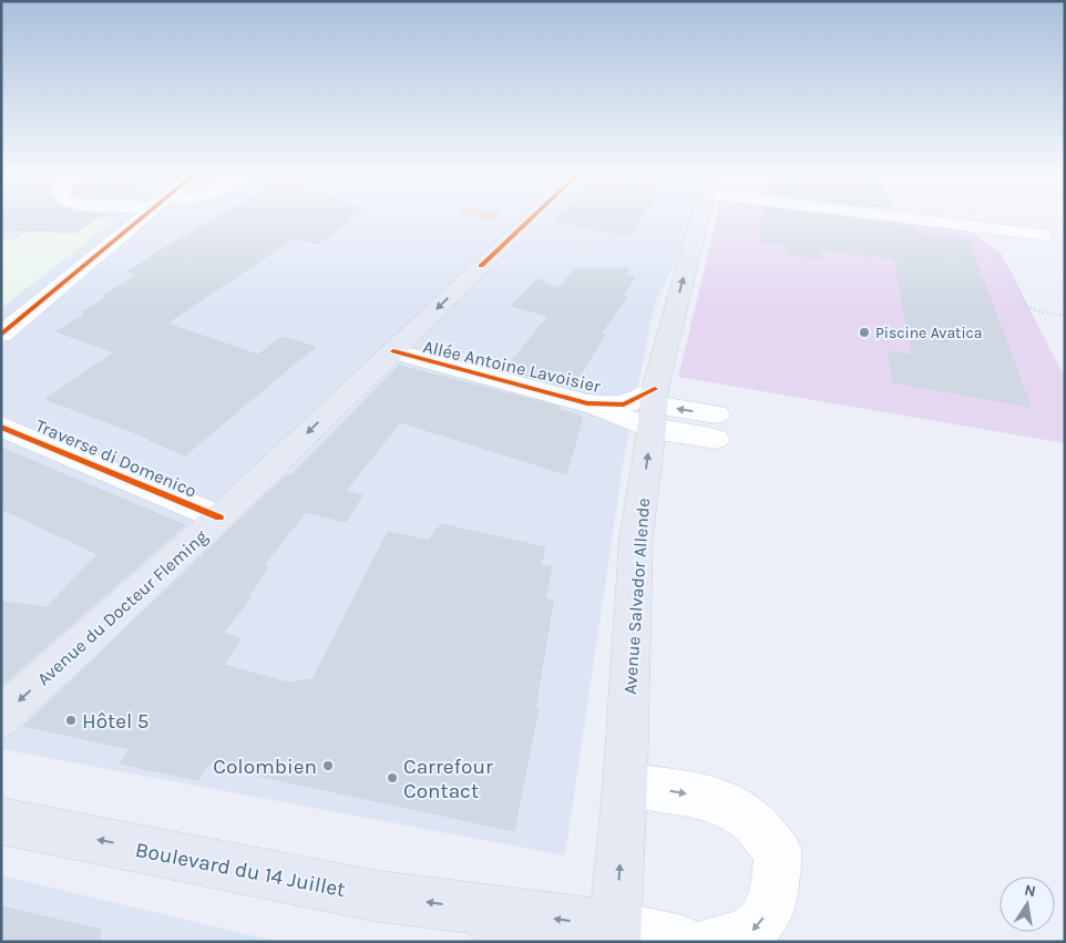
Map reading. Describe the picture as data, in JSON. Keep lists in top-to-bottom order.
{
  "streets": {
    "main road": ["Avenue Salvador Allende", "Avenue du Docteur Fleming", "Boulevard du 14 Juillet"],
    "street": ["Allée Antoine Lavoisier", "Traverse di Domenico"]
  },
  "crossings": [
    ["Allée Antoine Lavoisier", "Avenue Salvador Allende"],
    ["Allée Antoine Lavoisier", "Avenue du Docteur Fleming"],
    ["Traverse di Domenico", "Avenue du Docteur Fleming"],
    ["Avenue Salvador Allende", "Boulevard du 14 Juillet"]
  ],
  "one_way": ["Avenue Salvador Allende", "Avenue du Docteur Fleming", "Boulevard du 14 Juillet"],
  "places": [
    "Piscine Avatica",
    "Hôtel 5",
    "Colombien",
    "Carrefour Contact"
  ],
  "north": "top"
}
